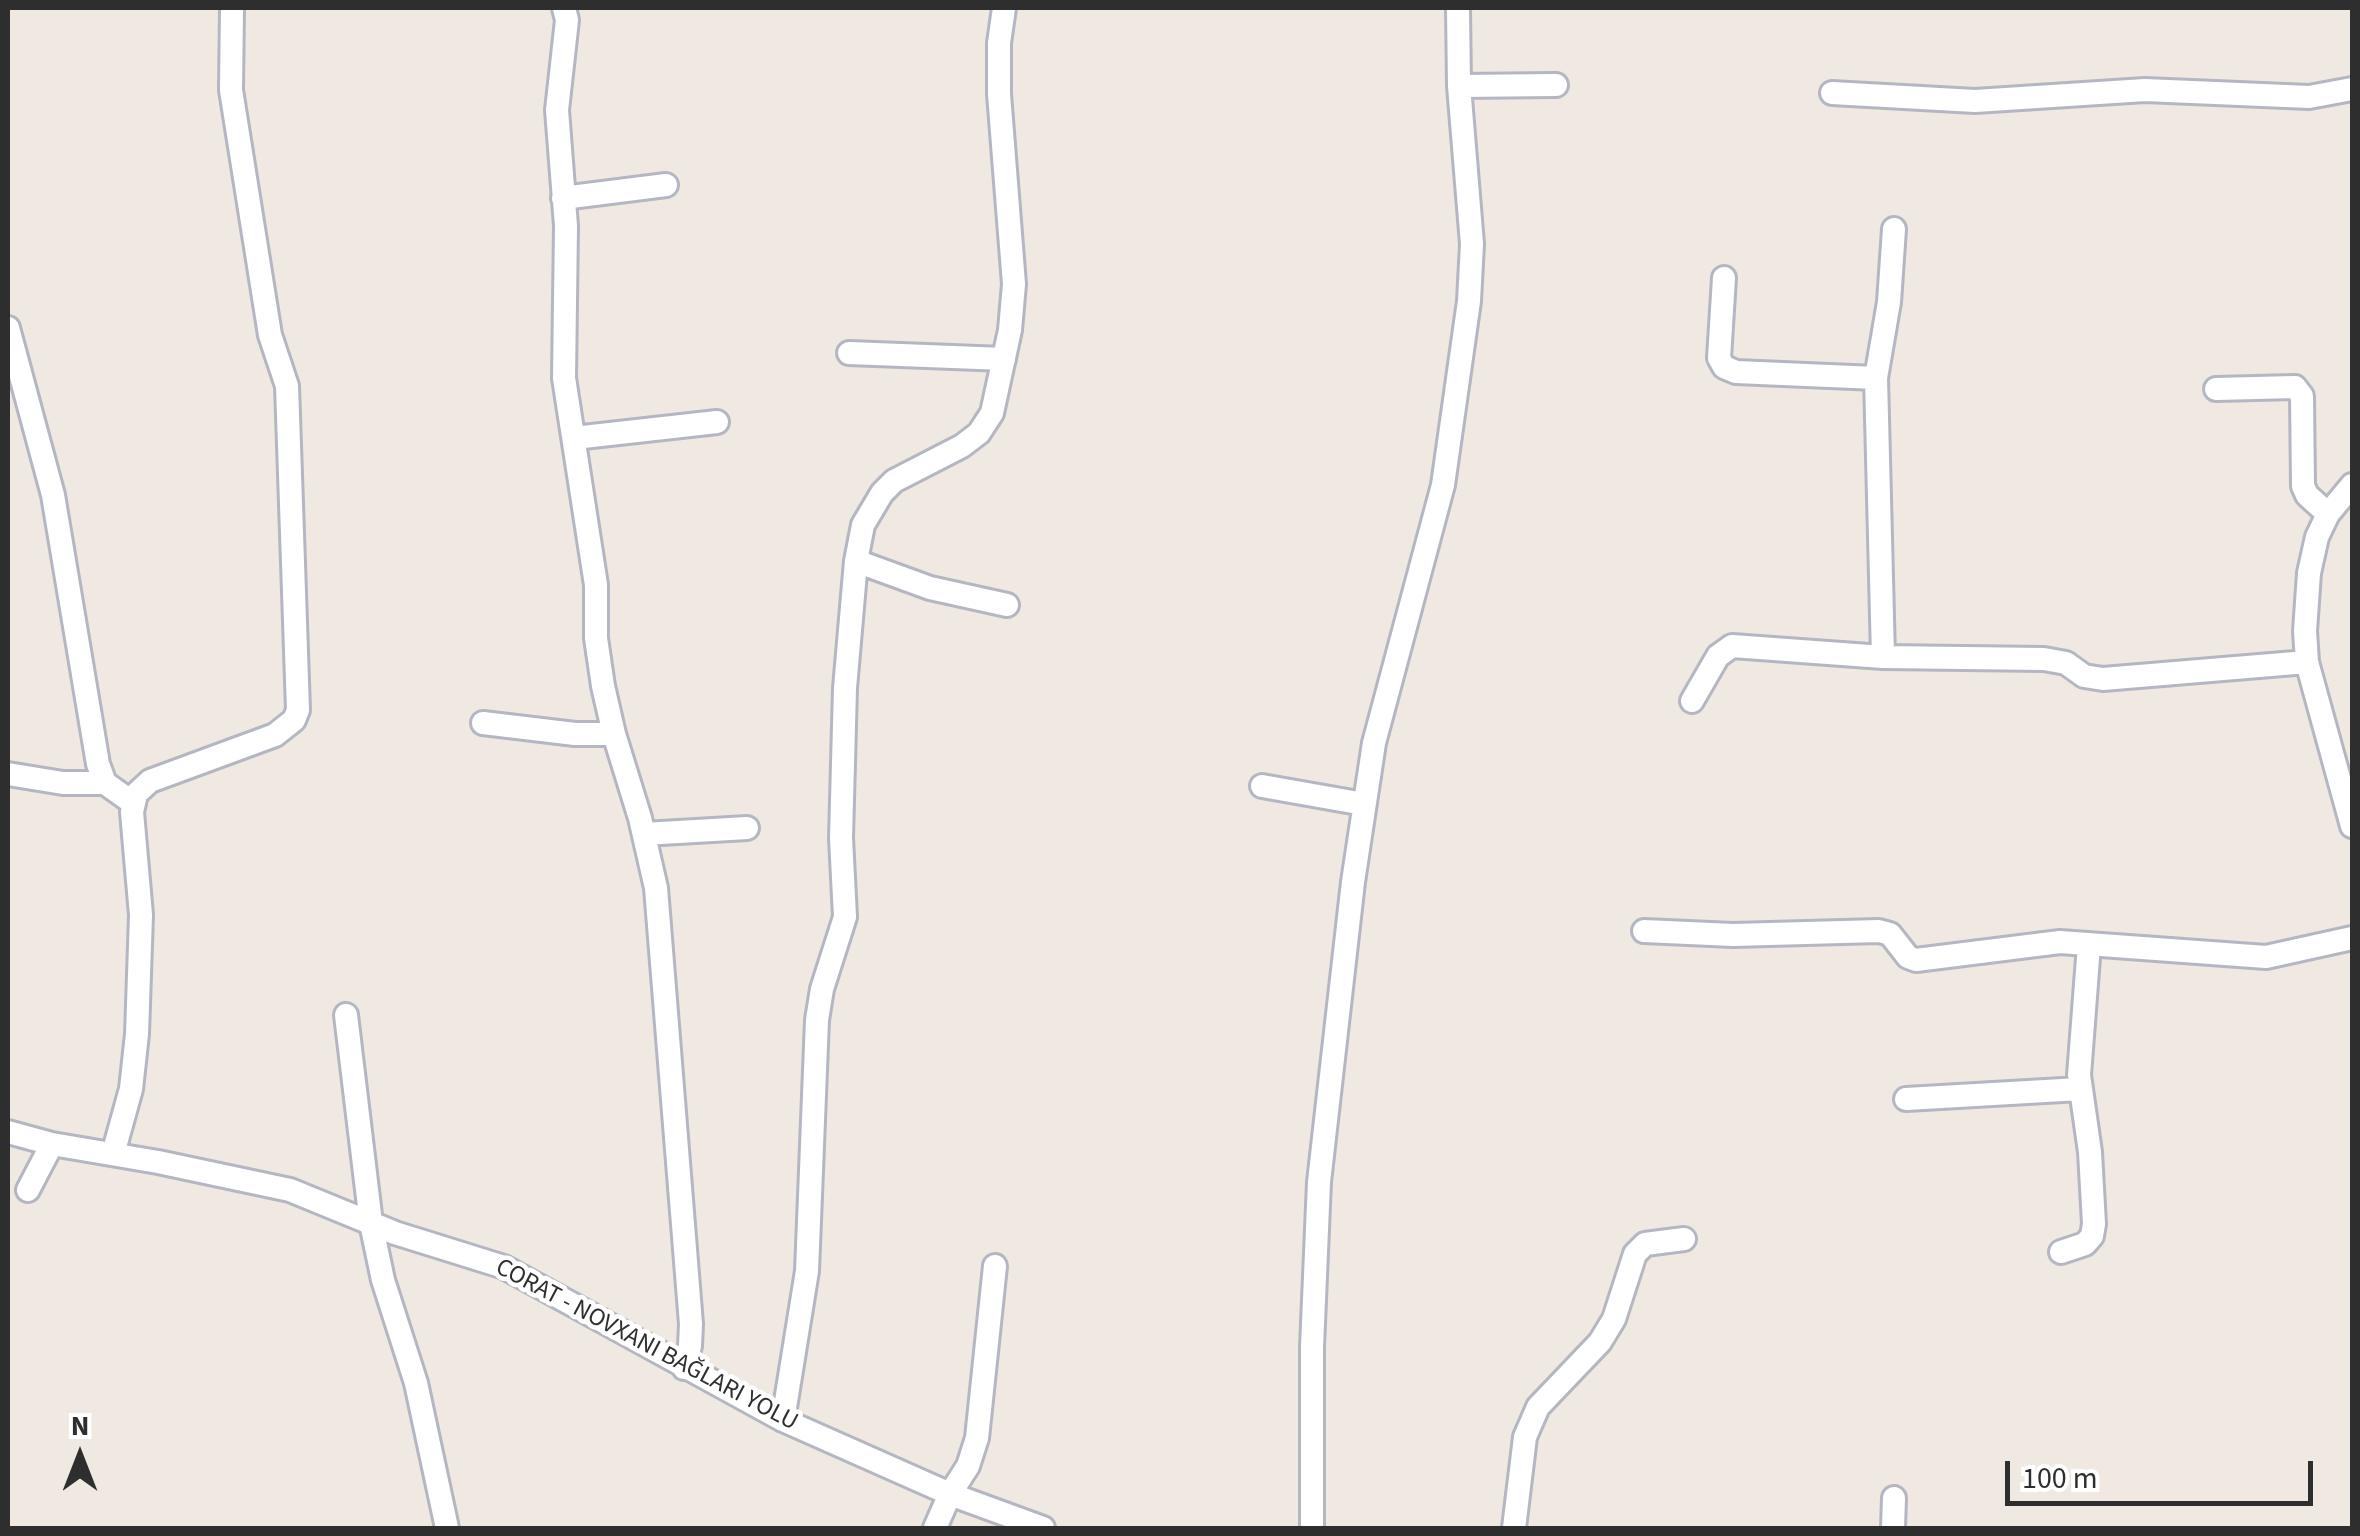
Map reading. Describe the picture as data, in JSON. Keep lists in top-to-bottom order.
{
  "scale_bar": "100 m",
  "north": "top"
}
